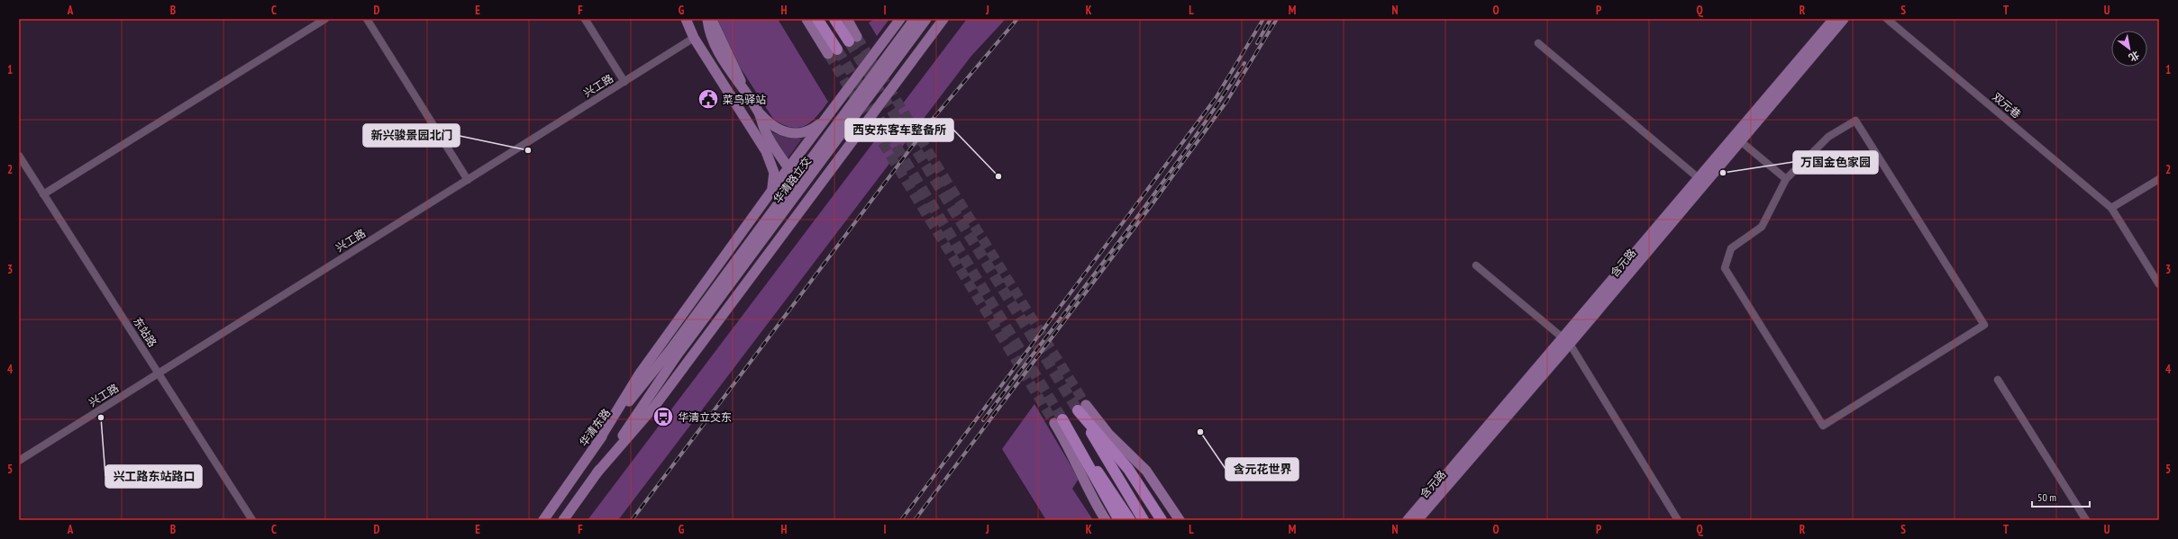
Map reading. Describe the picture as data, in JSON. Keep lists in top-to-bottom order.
{
  "streets": {
    "main road": ["华清路立交", "含元路", "华清东路"],
    "street": ["兴工路", "双元巷", "东站路"]
  },
  "crossings": [
    ["兴工路", "东站路"],
    ["华清路立交", "华清东路"]
  ],
  "places": {
    "public building": ["菜鸟驿站"],
    "other": [
      "新兴骏景园北门",
      "万国金色家园",
      "西安东客车整备所",
      "兴工路东站路口",
      "含元花世界"
    ],
    "bus stop": ["华清立交东"]
  },
  "scale_bar": "50 m",
  "north": "bottom right",
  "grid": {
    "columns": [
      "A",
      "B",
      "C",
      "D",
      "E",
      "F",
      "G",
      "H",
      "I",
      "J",
      "K",
      "L",
      "M",
      "N",
      "O",
      "P",
      "Q",
      "R",
      "S",
      "T",
      "U"
    ],
    "rows": [
      "1",
      "2",
      "3",
      "4",
      "5"
    ]
  }
}
